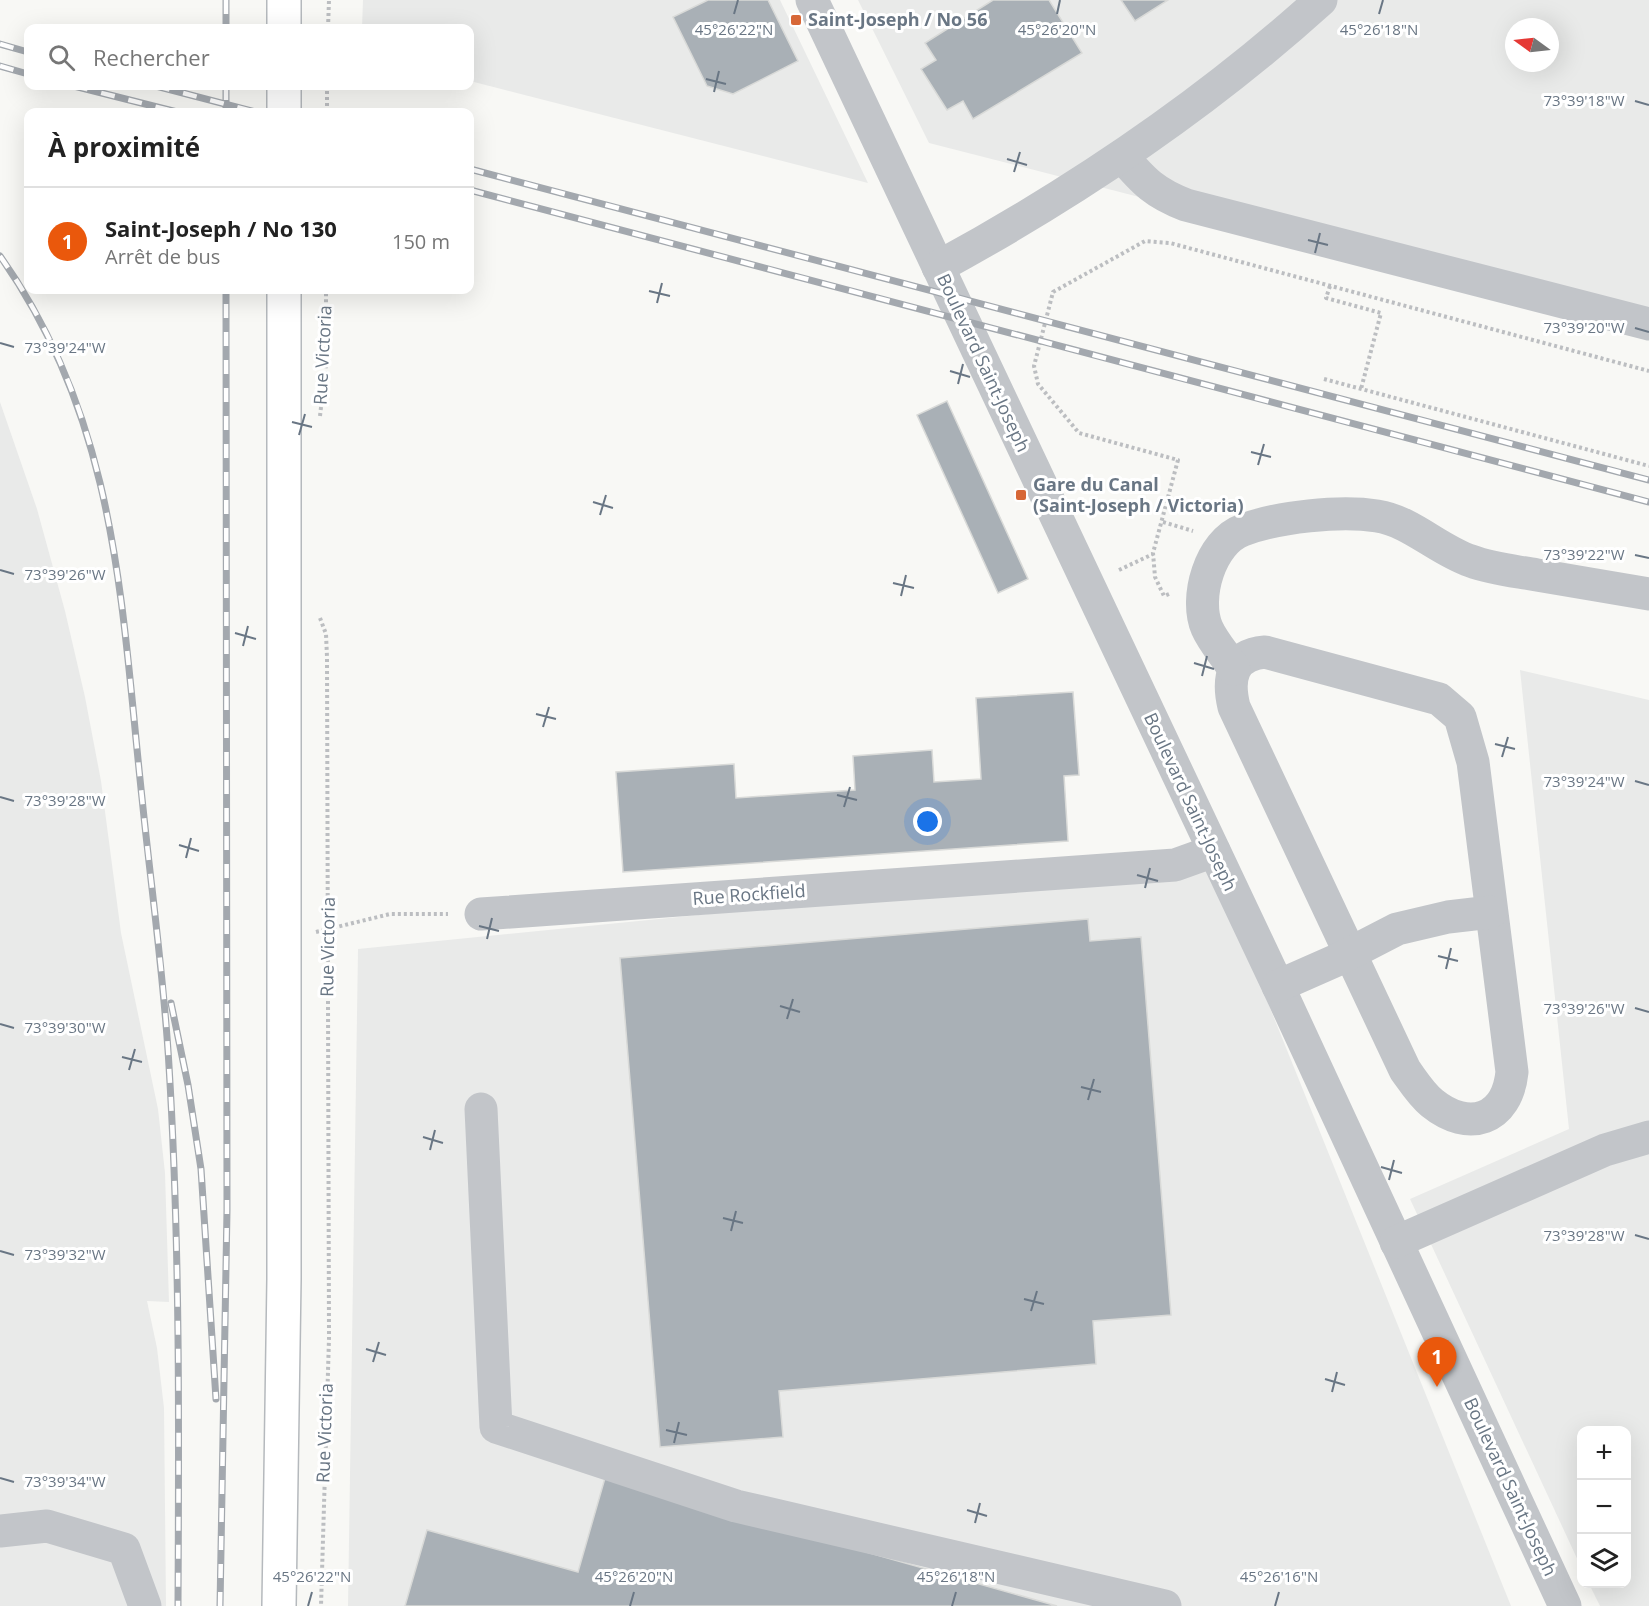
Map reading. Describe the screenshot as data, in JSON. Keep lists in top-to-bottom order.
{
  "streets": {
    "main road": ["Rue Victoria"],
    "street": ["Boulevard Saint-Joseph", "Rue Rockfield"]
  },
  "crossings": [
    ["Boulevard Saint-Joseph", "Rue Rockfield"]
  ],
  "places": {
    "transit": ["Saint-Joseph / No 56", "Gare du Canal (Saint-Joseph / Victoria)"]
  },
  "north": "left",
  "page": {
    "search": "Rechercher",
    "heading": "À proximité",
    "list": [
      {
        "mark": "1",
        "name": "Saint-Joseph / No 130",
        "note": "Arrêt de bus",
        "value": "150 m"
      }
    ],
    "pins": "1",
    "map_buttons": ["+", "−"]
  },
  "coordinates": [
    "45°26'22\"N",
    "45°26'20\"N",
    "45°26'18\"N",
    "73°39'18\"W",
    "73°39'20\"W",
    "73°39'24\"W",
    "73°39'22\"W",
    "73°39'26\"W",
    "73°39'28\"W",
    "73°39'30\"W",
    "73°39'32\"W",
    "73°39'34\"W",
    "45°26'16\"N"
  ]
}
